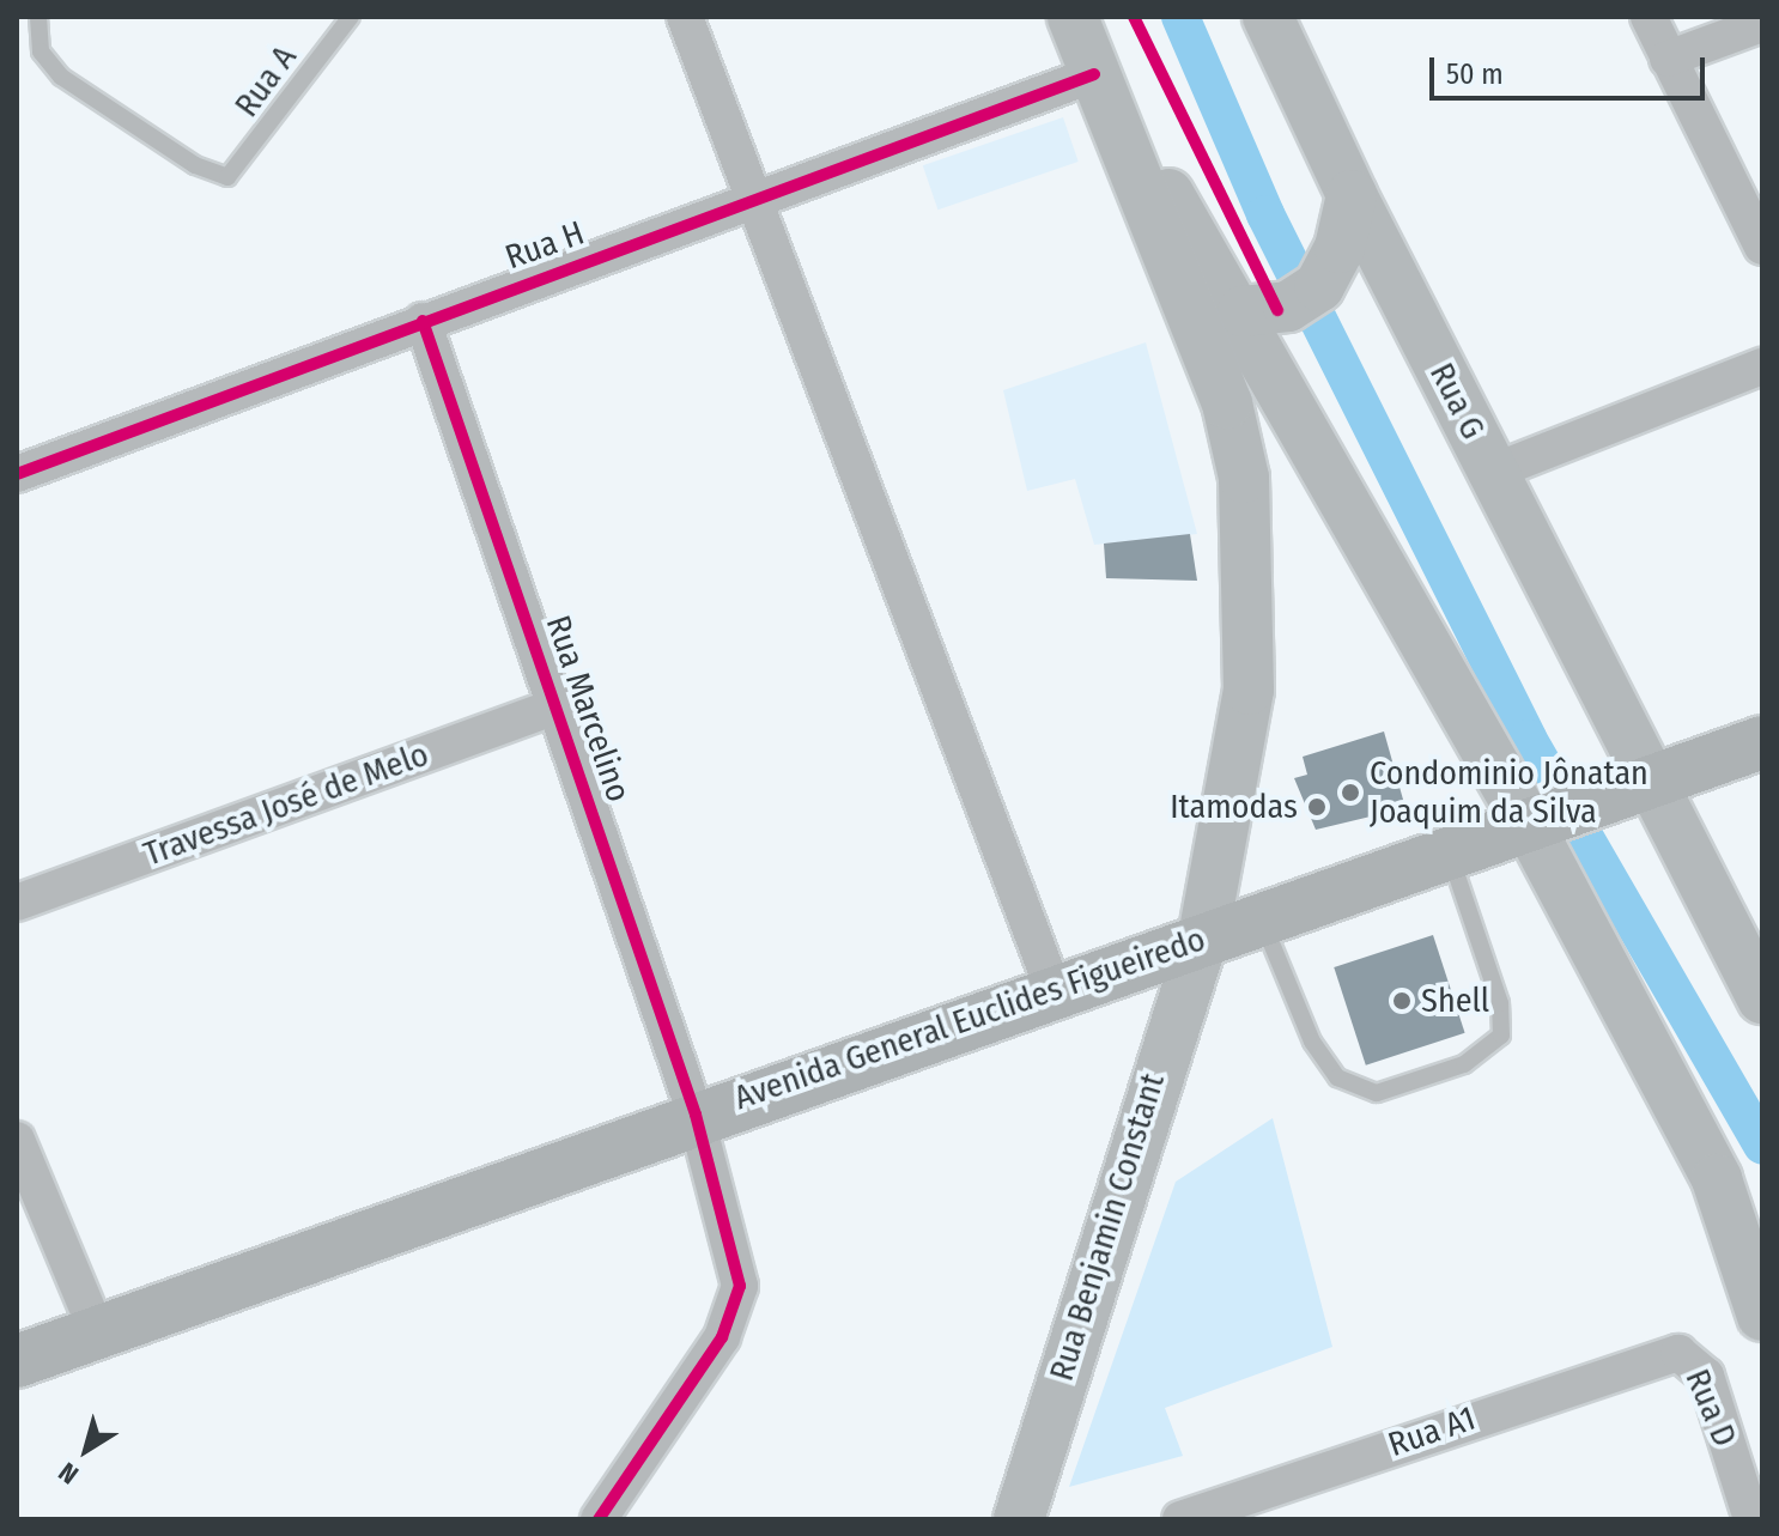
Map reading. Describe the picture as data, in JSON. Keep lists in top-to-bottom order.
{
  "streets": {
    "main road": ["Rua G", "Avenida General Euclides Figueiredo", "Rua Benjamin Constant"],
    "street": [
      "Rua H",
      "Rua Marcelino",
      "Travessa José de Melo",
      "Rua D",
      "Rua A1"
    ],
    "lane": ["Rua A"]
  },
  "crossings": [
    ["Rua H", "Rua Marcelino"],
    ["Rua H", "Rua Benjamin Constant"],
    ["Rua G", "Avenida General Euclides Figueiredo"],
    ["Rua Marcelino", "Travessa José de Melo"],
    ["Rua Marcelino", "Avenida General Euclides Figueiredo"],
    ["Avenida General Euclides Figueiredo", "Rua Benjamin Constant"],
    ["Rua D", "Rua A1"]
  ],
  "places": ["Condominio Jônatan Joaquim da Silva", "Itamodas", "Shell"],
  "scale_bar": "50 m",
  "north": "bottom left"
}
